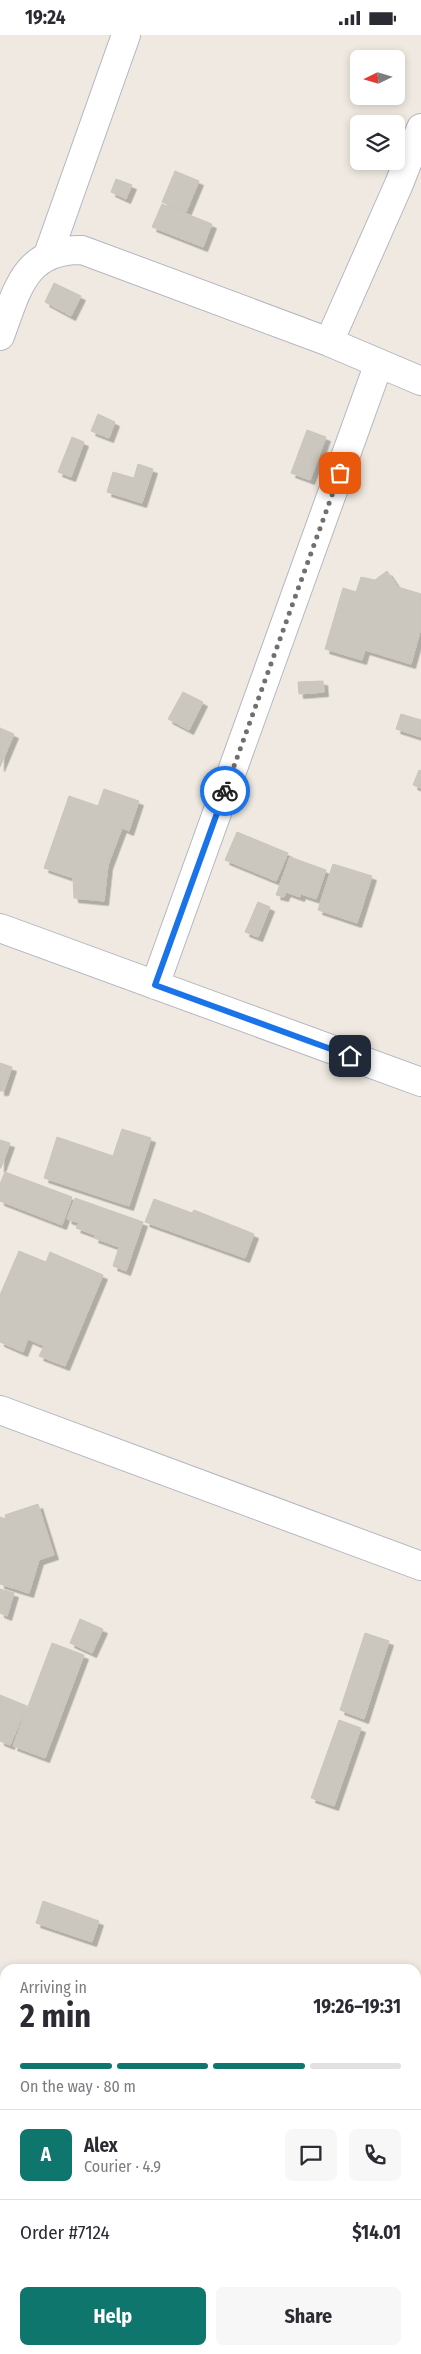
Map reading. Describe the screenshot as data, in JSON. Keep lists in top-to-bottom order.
{
  "north": "left",
  "page": {
    "status": "19:24",
    "heading": ["2 min", "Arriving in", "19:26–19:31"],
    "panel": [
      "Alex",
      "Courier · 4.9",
      "Order #7124",
      "$14.01"
    ],
    "bar": "On the way · 80 m",
    "round": "A",
    "buttons": ["Help", "Share"]
  }
}
